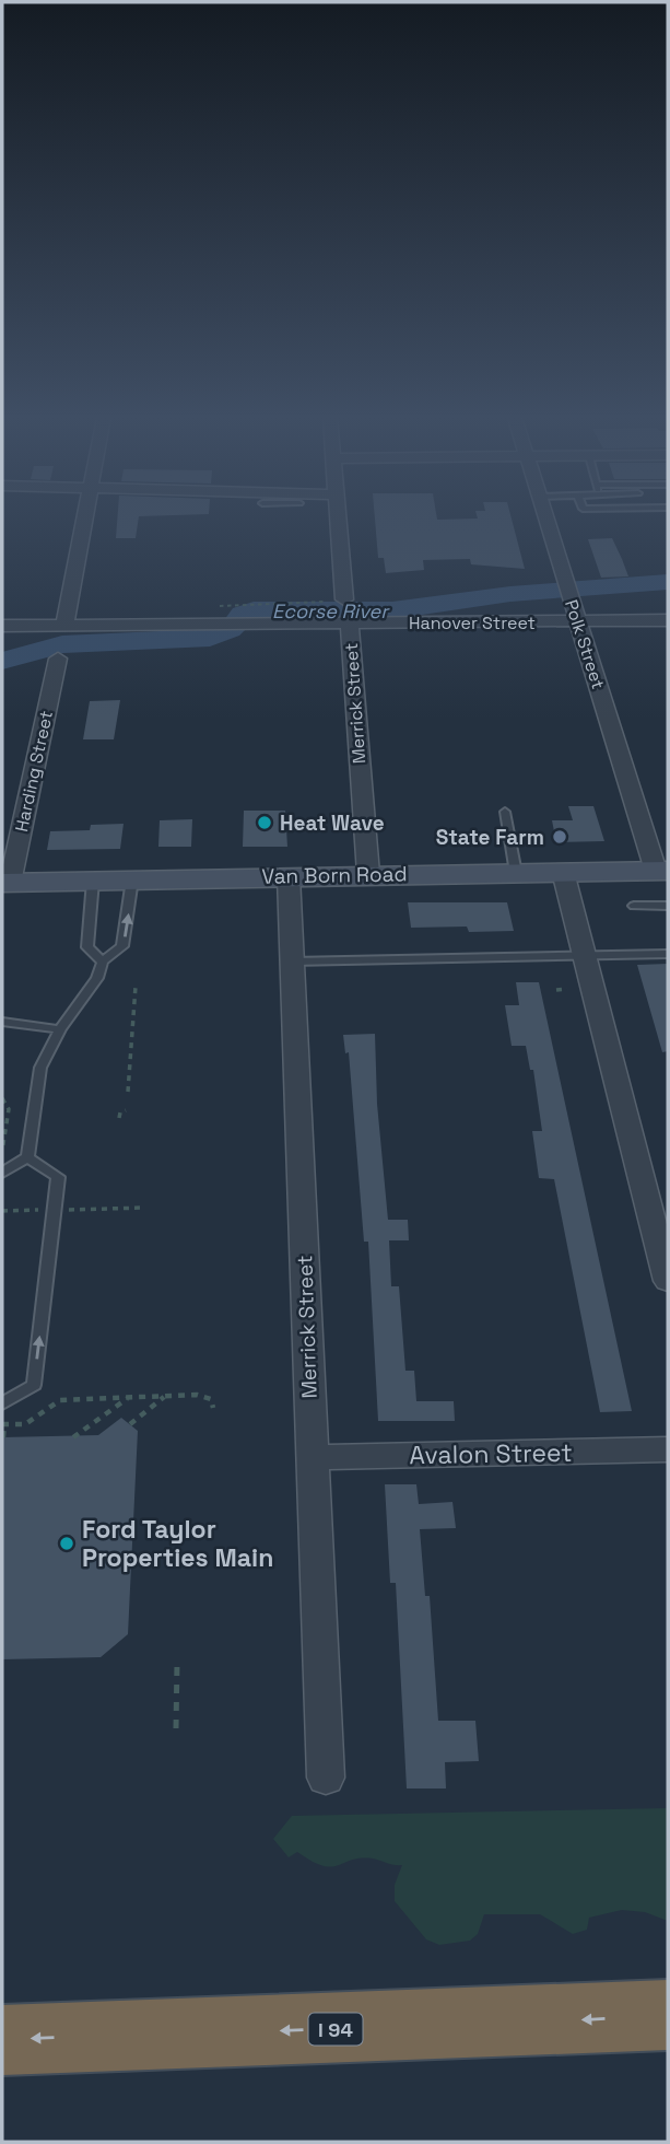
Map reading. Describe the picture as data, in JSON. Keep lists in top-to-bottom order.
{
  "streets": {
    "highway": ["I 94"],
    "main road": ["Van Born Road"],
    "street": [
      "Hanover Street",
      "Polk Street",
      "Merrick Street",
      "Harding Street",
      "Avalon Street"
    ]
  },
  "crossings": [
    ["Hanover Street", "Polk Street"],
    ["Hanover Street", "Merrick Street"],
    ["Polk Street", "Van Born Road"],
    ["Merrick Street", "Van Born Road"],
    ["Merrick Street", "Avalon Street"],
    ["Harding Street", "Van Born Road"]
  ],
  "water": ["Ecorse River"],
  "places": ["Heat Wave", "State Farm", "Ford Taylor Properties Main"]
}
